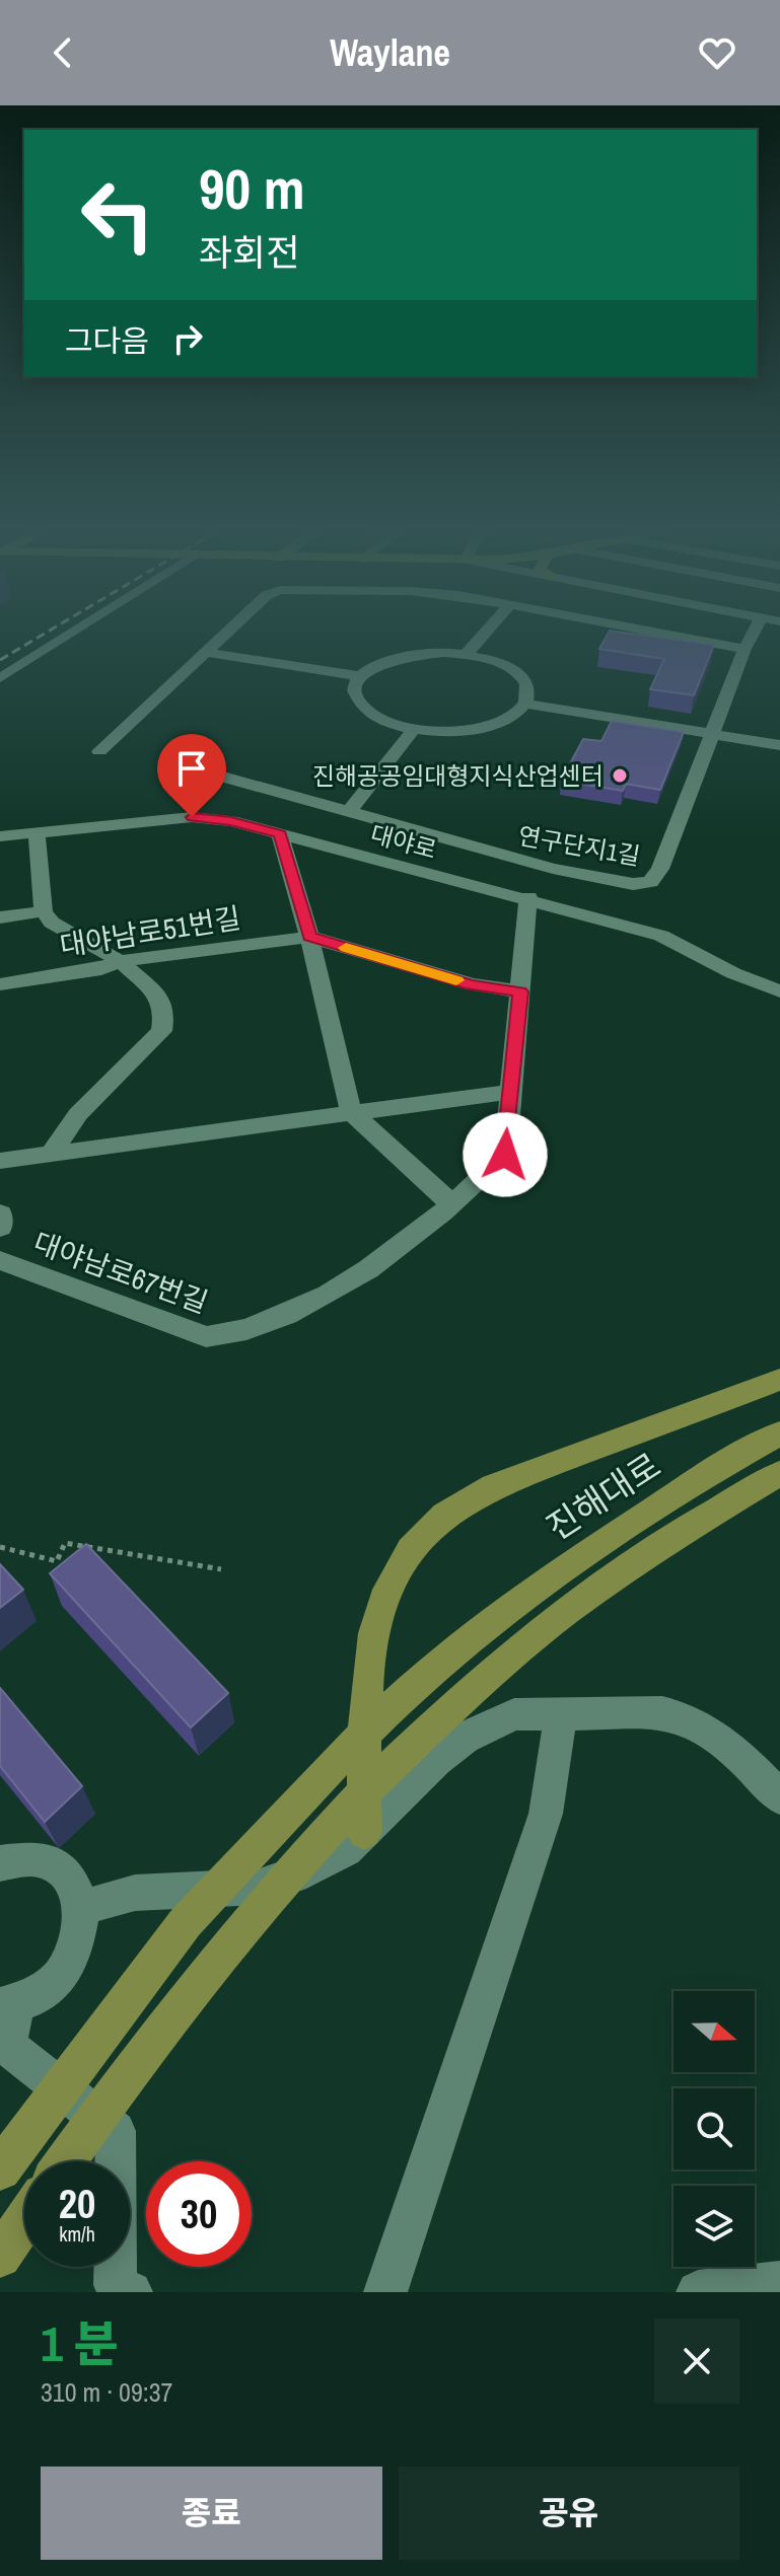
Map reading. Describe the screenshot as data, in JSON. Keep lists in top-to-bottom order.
{
  "streets": {
    "main road": ["진해대로"],
    "street": [
      "대야로",
      "연구단지1길",
      "대야남로51번길",
      "대야남로67번길"
    ]
  },
  "places": ["진해공공임대형지식산업센터"],
  "north": "right",
  "page": {
    "header": "Waylane",
    "turn": ["90 m", "좌회전"],
    "then": "그다음",
    "speed": "20 km/h",
    "limit": "30",
    "heading": ["1 분", "310 m · 09:37"],
    "buttons": ["종료", "공유"]
  }
}
